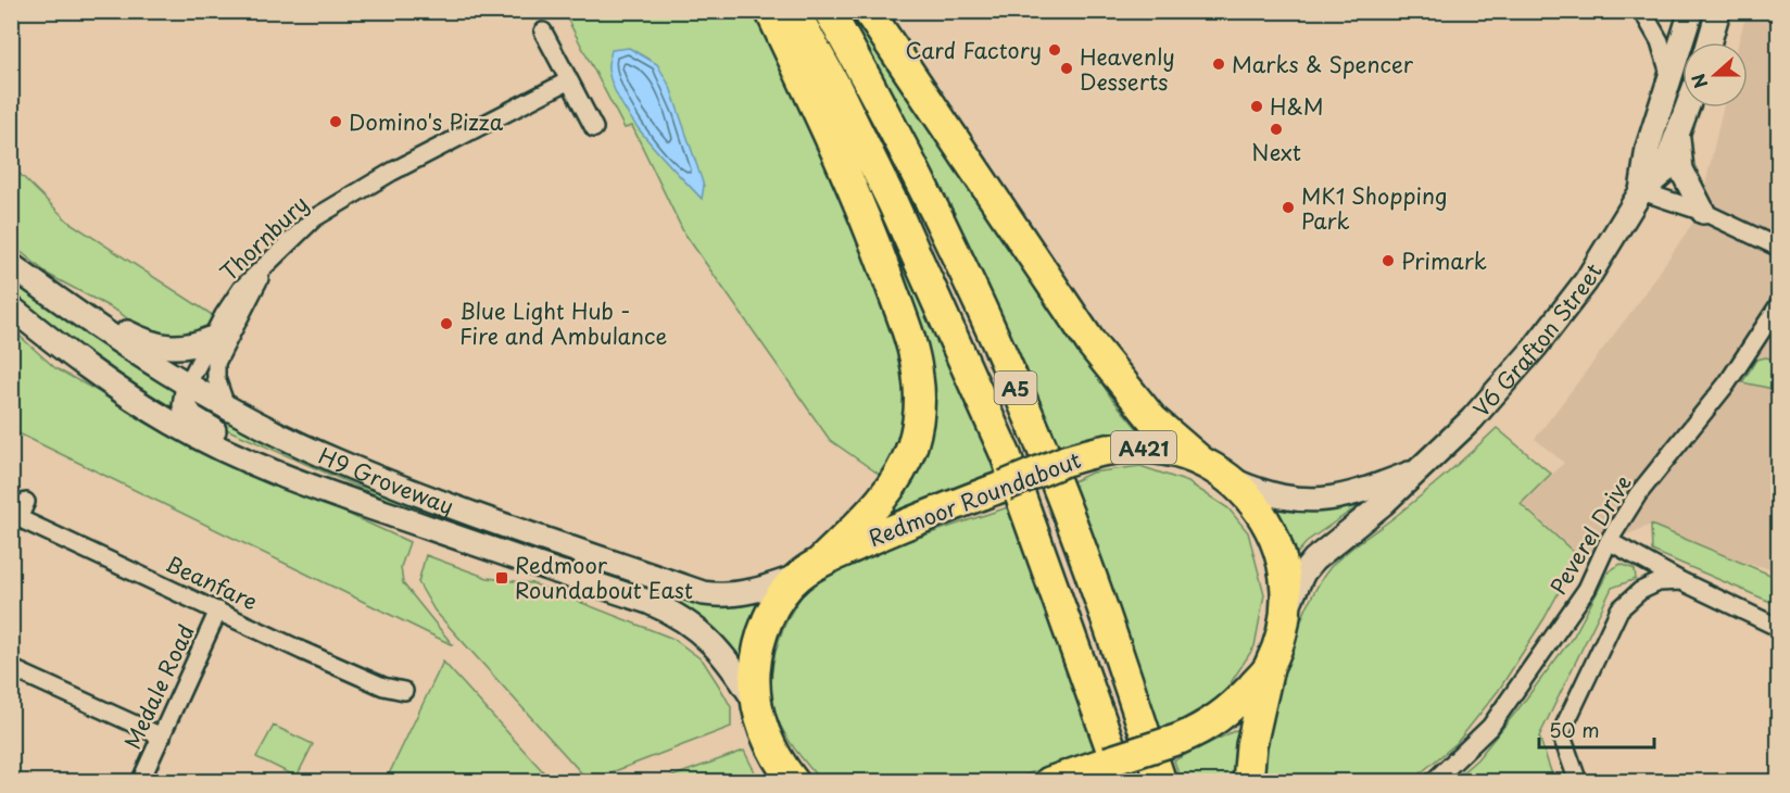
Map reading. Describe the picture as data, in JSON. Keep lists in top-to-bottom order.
{
  "streets": {
    "highway": ["A5", "A421", "Redmoor Roundabout"],
    "street": [
      "Thornbury",
      "V6 Grafton Street",
      "H9 Groveway",
      "Peverel Drive",
      "Beanfare",
      "Medale Road"
    ]
  },
  "crossings": [
    ["Thornbury", "H9 Groveway"],
    ["V6 Grafton Street", "Redmoor Roundabout"],
    ["A5", "Redmoor Roundabout"],
    ["H9 Groveway", "Redmoor Roundabout"],
    ["Beanfare", "Medale Road"]
  ],
  "places": {
    "other": [
      "Card Factory",
      "Marks & Spencer",
      "Heavenly Desserts",
      "H&M",
      "Domino's Pizza",
      "Next",
      "MK1 Shopping Park",
      "Primark",
      "Blue Light Hub - Fire and Ambulance"
    ],
    "transit": ["Redmoor Roundabout East"]
  },
  "scale_bar": "50 m",
  "north": "left"
}
